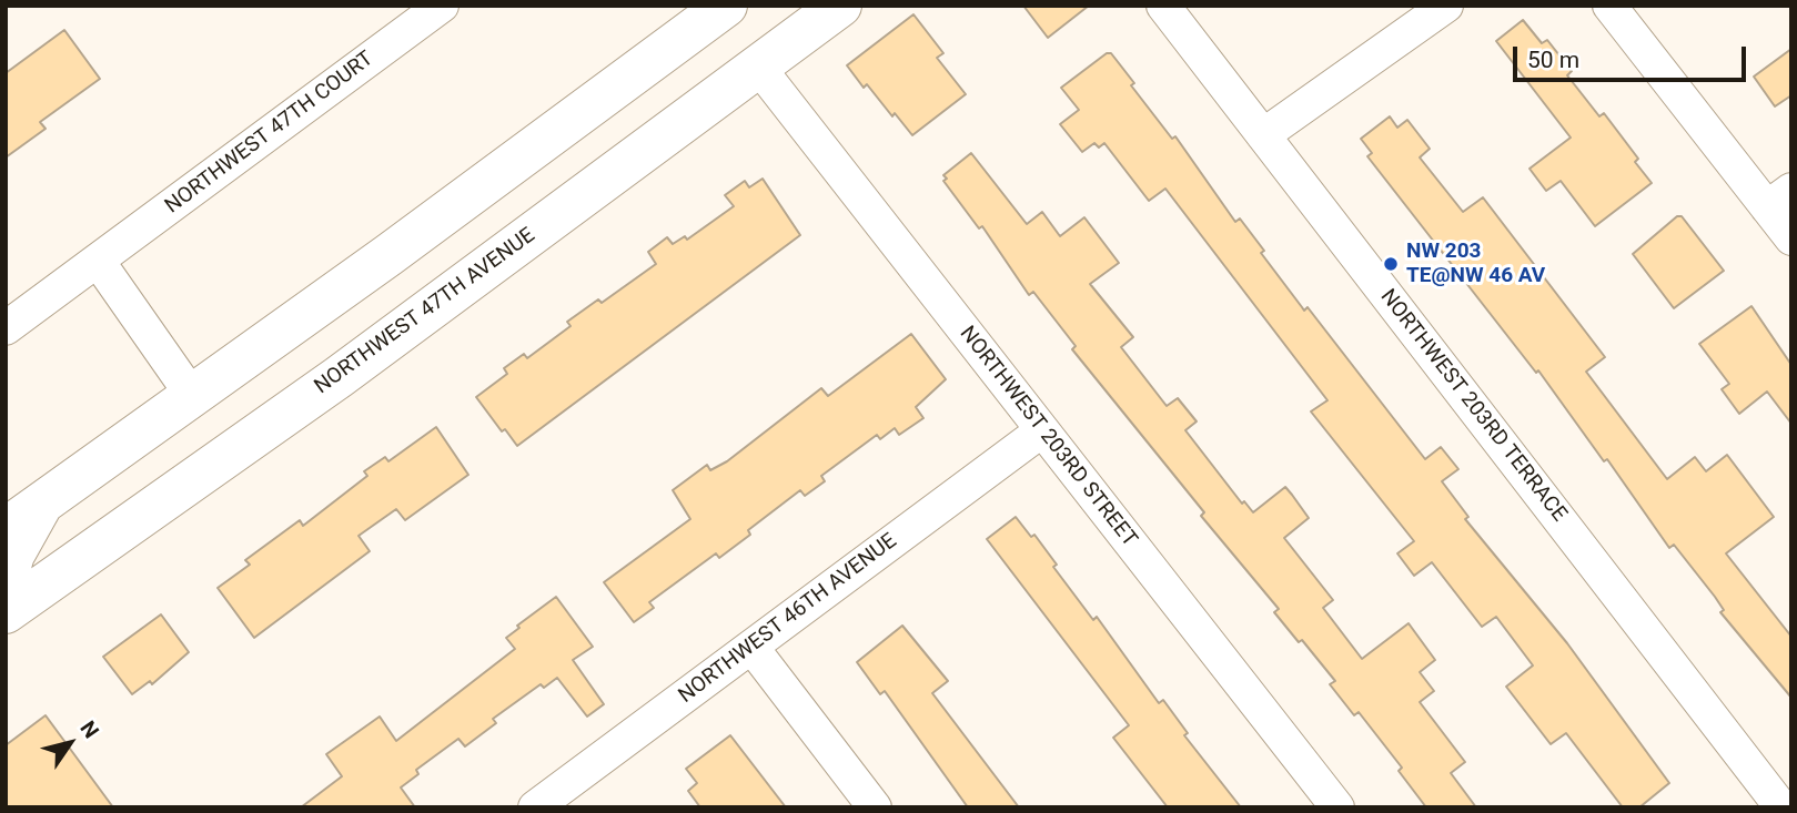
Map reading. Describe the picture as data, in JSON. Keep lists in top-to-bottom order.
{
  "streets": {
    "main road": ["NORTHWEST 47TH AVENUE"],
    "street": [
      "NORTHWEST 47TH COURT",
      "NORTHWEST 203RD TERRACE",
      "NORTHWEST 203RD STREET",
      "NORTHWEST 46TH AVENUE"
    ]
  },
  "crossings": [
    ["NORTHWEST 47TH AVENUE", "NORTHWEST 203RD STREET"],
    ["NORTHWEST 203RD STREET", "NORTHWEST 46TH AVENUE"]
  ],
  "places": ["NW 203 TE@NW 46 AV"],
  "scale_bar": "50 m",
  "north": "top right"
}
